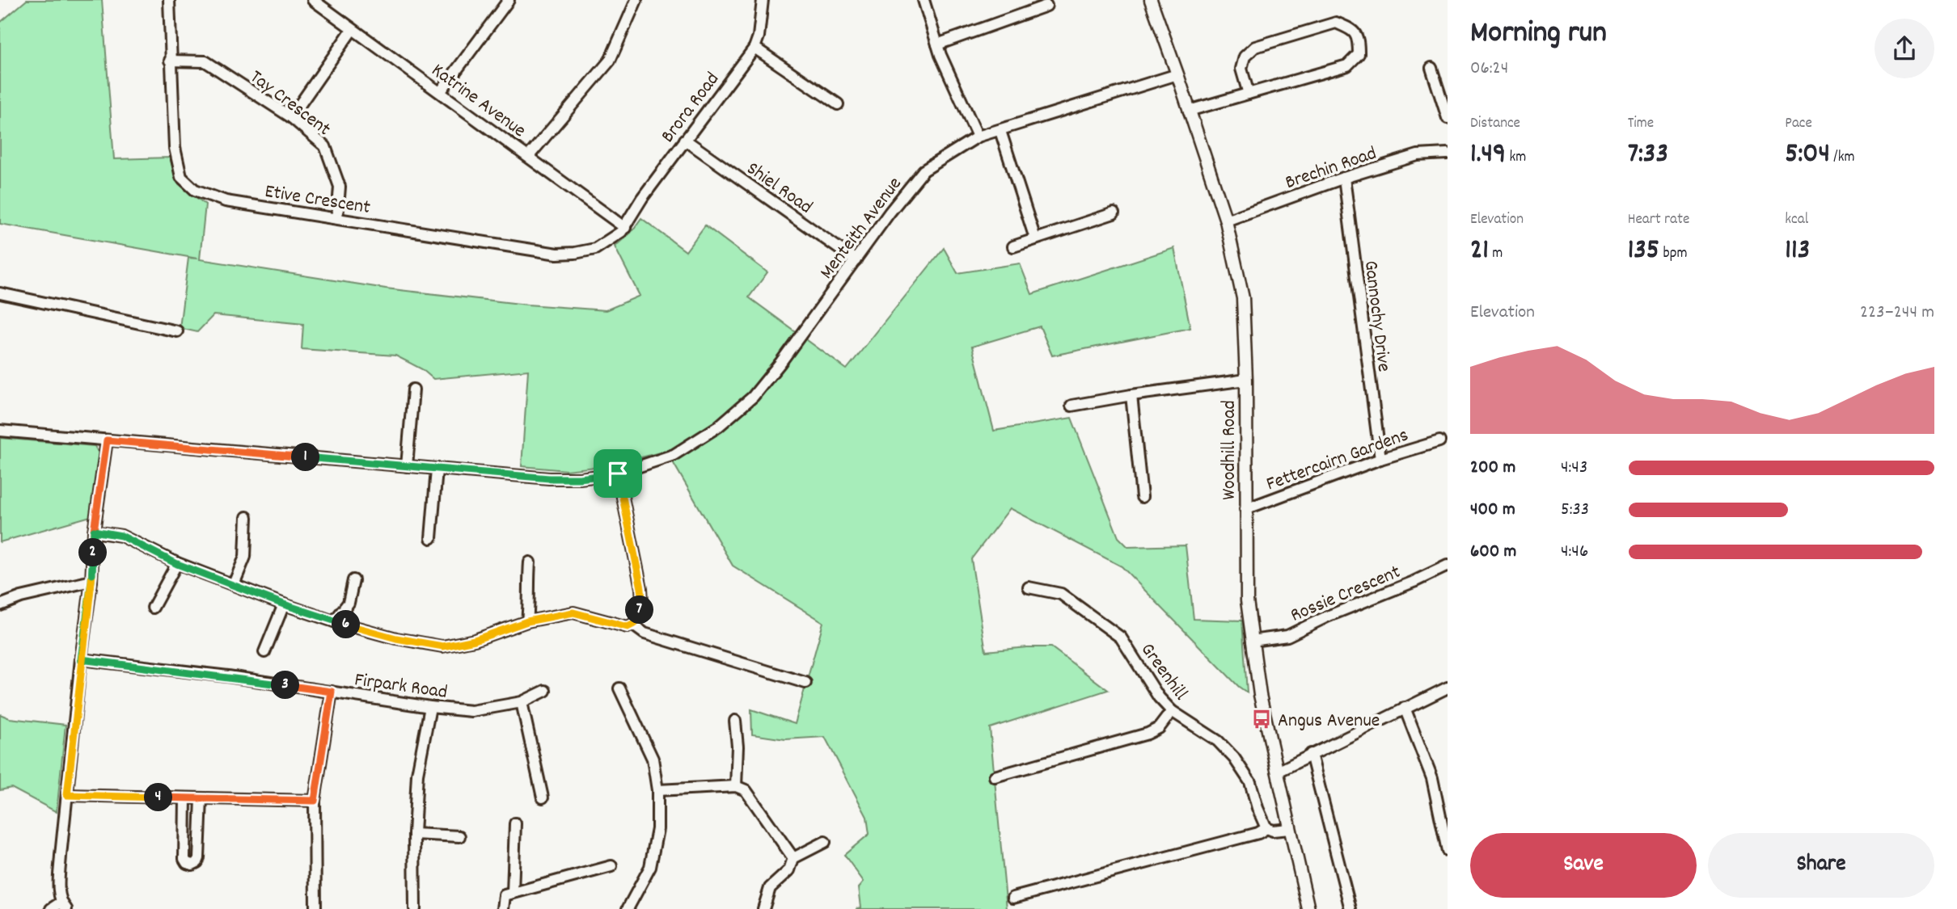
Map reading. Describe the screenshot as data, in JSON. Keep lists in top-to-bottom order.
{
  "streets": {
    "street": [
      "Katrine Avenue",
      "Tay Crescent",
      "Brora Road",
      "Brechin Road",
      "Shiel Road",
      "Etive Crescent",
      "Menteith Avenue",
      "Gannochy Drive",
      "Woodhill Road",
      "Fettercairn Gardens",
      "Rossie Crescent",
      "Greenhill",
      "Firpark Road"
    ]
  },
  "crossings": [
    ["Katrine Avenue", "Brora Road"],
    ["Katrine Avenue", "Etive Crescent"],
    ["Tay Crescent", "Etive Crescent"],
    ["Brora Road", "Shiel Road"],
    ["Brora Road", "Etive Crescent"],
    ["Brechin Road", "Gannochy Drive"],
    ["Brechin Road", "Woodhill Road"],
    ["Shiel Road", "Menteith Avenue"],
    ["Menteith Avenue", "Woodhill Road"],
    ["Gannochy Drive", "Fettercairn Gardens"],
    ["Woodhill Road", "Fettercairn Gardens"],
    ["Woodhill Road", "Rossie Crescent"]
  ],
  "places": {
    "bus stop": ["Angus Avenue"]
  },
  "page": {
    "heading": ["Morning run", "06:24"],
    "stats": [
      ["Distance", "1.49 km"],
      ["Time", "7:33"],
      ["Pace", "5:04 /km"],
      ["Elevation", "21 m"],
      ["Heart rate", "135 bpm"],
      ["kcal", "113"]
    ],
    "chart": ["Elevation", "223–244 m"],
    "pins": [
      "1",
      "2",
      "7",
      "6",
      "3",
      "4"
    ],
    "list": [
      {
        "name": "200 m",
        "note": "4:43"
      },
      {
        "name": "400 m",
        "note": "5:33"
      },
      {
        "name": "600 m",
        "note": "4:46"
      }
    ],
    "buttons": ["Save", "Share"]
  }
}
